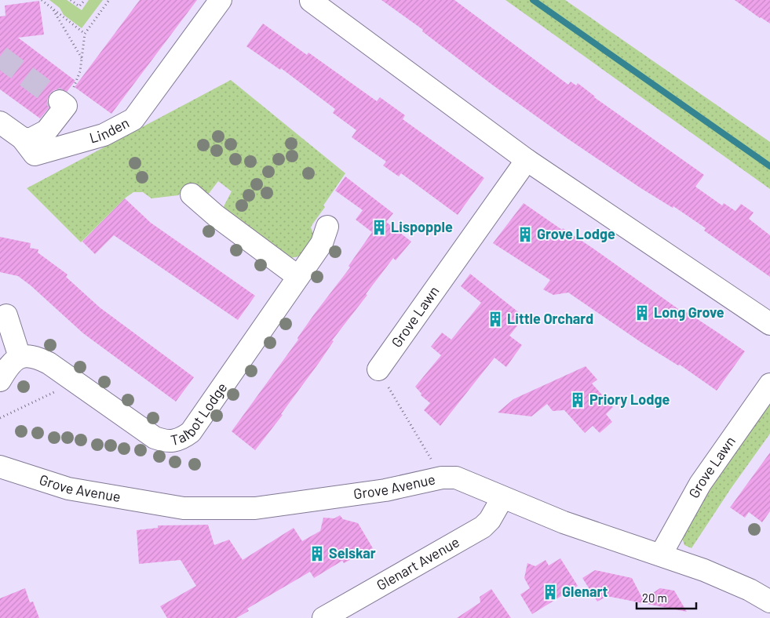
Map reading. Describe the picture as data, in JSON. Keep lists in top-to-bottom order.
{
  "streets": {
    "street": [
      "Linden",
      "Grove Lawn",
      "Talbot Lodge",
      "Grove Avenue",
      "Glenart Avenue"
    ]
  },
  "crossings": [
    ["Grove Lawn", "Grove Avenue"],
    ["Grove Avenue", "Glenart Avenue"]
  ],
  "places": {
    "building": [
      "Lispopple",
      "Grove Lodge",
      "Long Grove",
      "Little Orchard",
      "Priory Lodge",
      "Selskar",
      "Glenart"
    ]
  },
  "scale_bar": "20 m"
}
